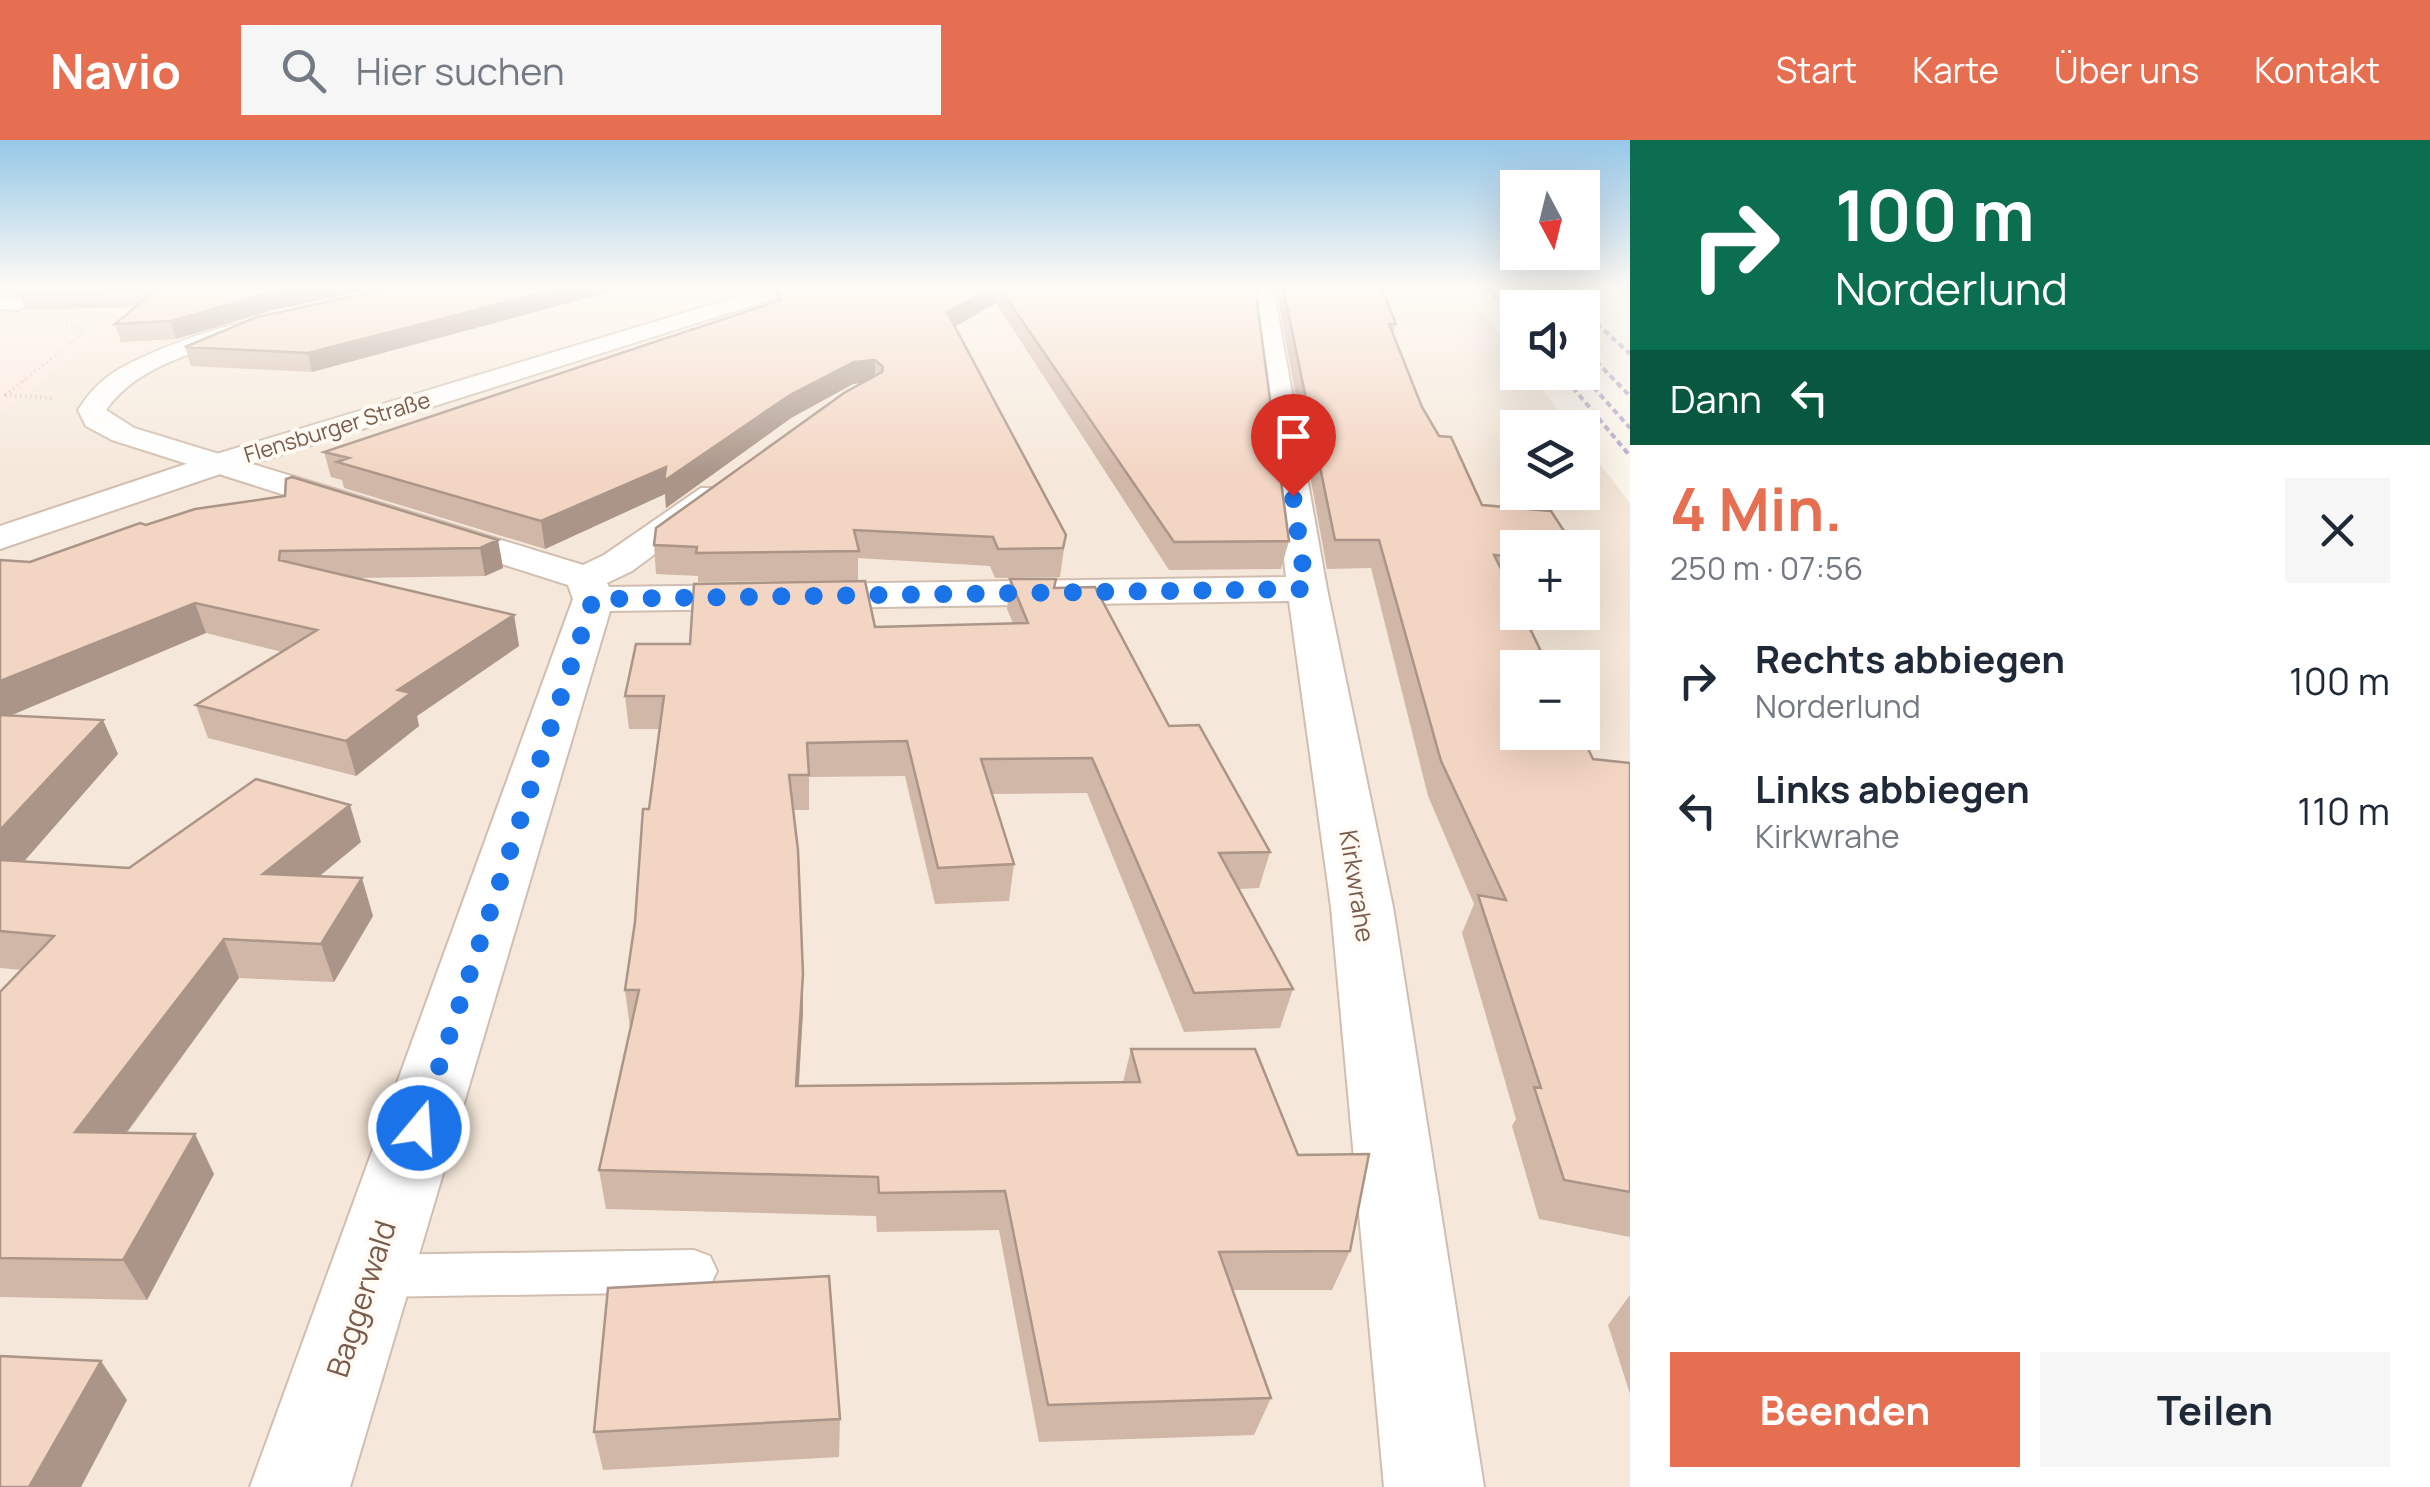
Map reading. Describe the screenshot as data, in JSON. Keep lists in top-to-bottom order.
{
  "streets": {
    "street": ["Flensburger Straße", "Kirkwrahe", "Baggerwald"]
  },
  "north": "bottom",
  "page": {
    "header": "Navio",
    "search": "Hier suchen",
    "nav": [
      "Start",
      "Karte",
      "Über uns",
      "Kontakt"
    ],
    "turn": ["100 m", "Norderlund"],
    "map_buttons": ["+", "−"],
    "then": "Dann",
    "heading": ["4 Min.", "250 m · 07:56"],
    "list": [
      {
        "name": "Rechts abbiegen",
        "note": "Norderlund",
        "value": "100 m"
      },
      {
        "name": "Links abbiegen",
        "note": "Kirkwrahe",
        "value": "110 m"
      }
    ],
    "buttons": ["Beenden", "Teilen"]
  }
}
